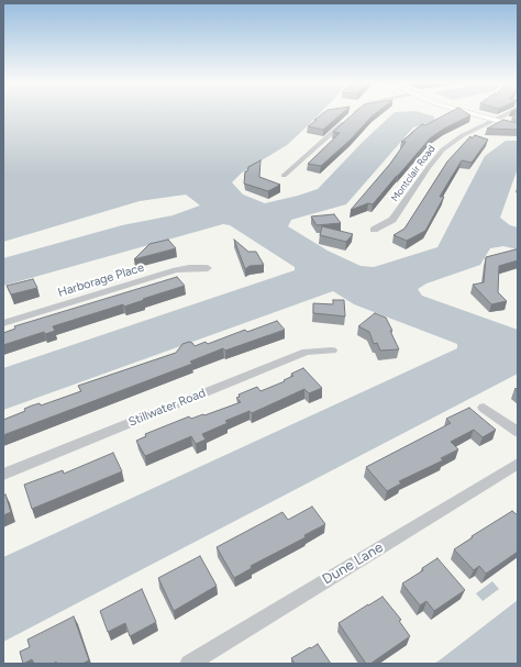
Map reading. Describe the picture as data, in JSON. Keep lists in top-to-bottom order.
{
  "streets": {
    "street": [
      "Montclair Road",
      "Harborage Place",
      "Stillwater Road",
      "Dune Lane"
    ]
  }
}
